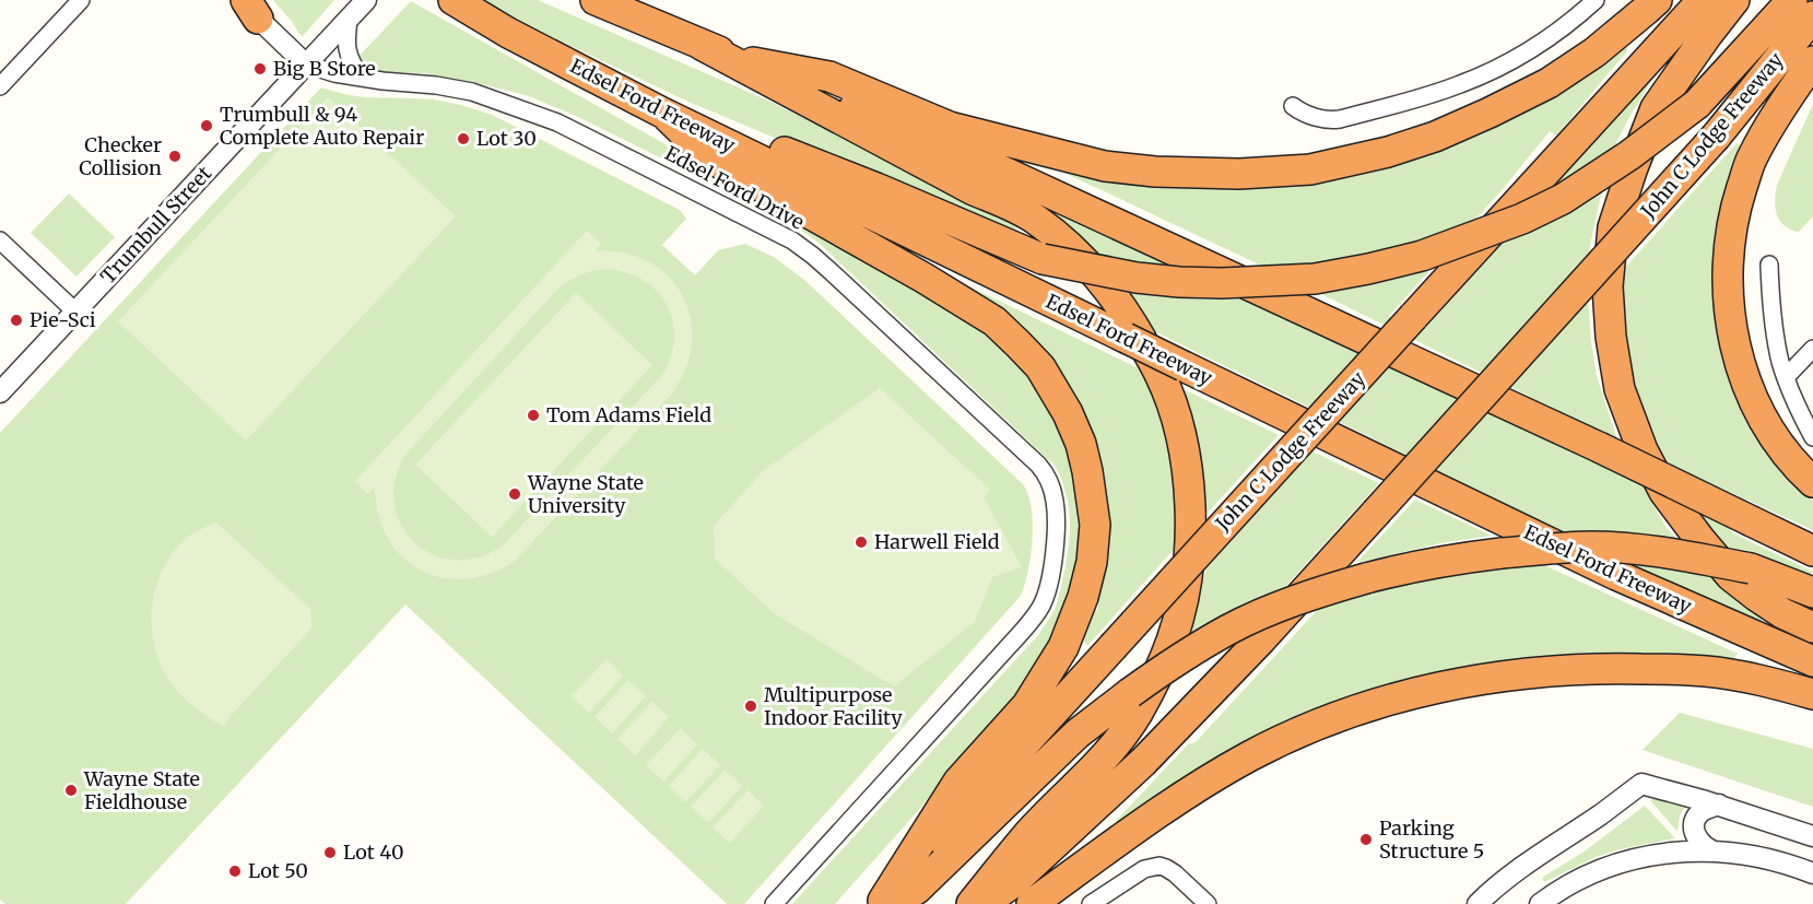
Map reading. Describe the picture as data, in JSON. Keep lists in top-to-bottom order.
{
  "streets": {
    "highway": ["Edsel Ford Freeway", "John C Lodge Freeway"],
    "street": ["Edsel Ford Drive", "Trumbull Street"]
  },
  "crossings": [
    ["Edsel Ford Drive", "Trumbull Street"]
  ],
  "places": [
    "Big B Store",
    "Trumbull & 94 Complete Auto Repair",
    "Lot 30",
    "Checker Collision",
    "Pie-Sci",
    "Tom Adams Field",
    "Wayne State University",
    "Harwell Field",
    "Multipurpose Indoor Facility",
    "Wayne State Fieldhouse",
    "Parking Structure 5",
    "Lot 40",
    "Lot 50"
  ]
}
